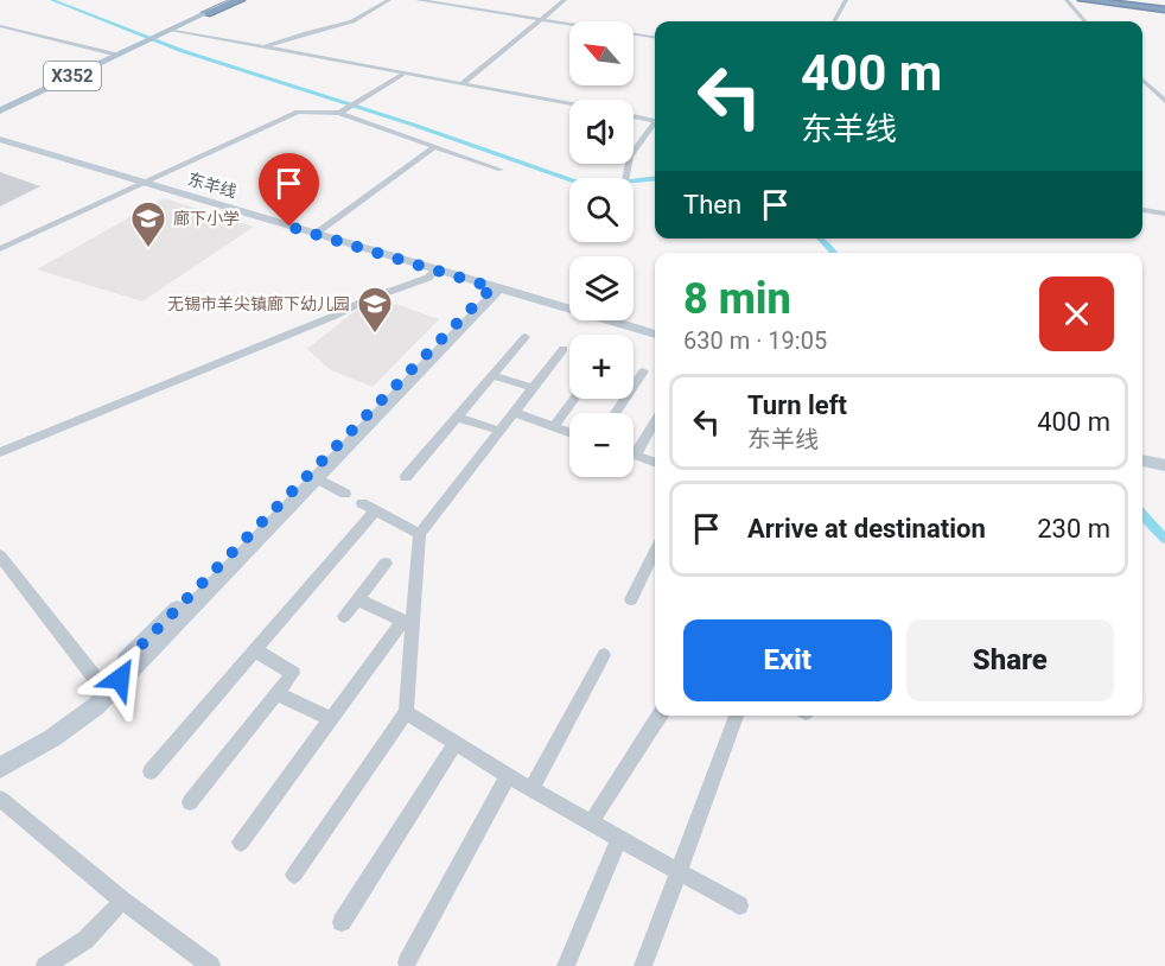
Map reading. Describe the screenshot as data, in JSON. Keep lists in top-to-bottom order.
{
  "streets": {
    "main road": ["X352"],
    "street": ["东羊线"]
  },
  "places": {
    "school or university": ["廊下小学", "无锡市羊尖镇廊下幼儿园"]
  },
  "north": "top left",
  "page": {
    "map_buttons": ["+", "−"],
    "turn": ["400 m", "东羊线"],
    "then": "Then",
    "heading": ["8 min", "630 m · 19:05"],
    "list": [
      {
        "name": "Turn left",
        "note": "东羊线",
        "value": "400 m"
      },
      {
        "name": "Arrive at destination",
        "value": "230 m"
      }
    ],
    "buttons": ["Exit", "Share"]
  }
}
